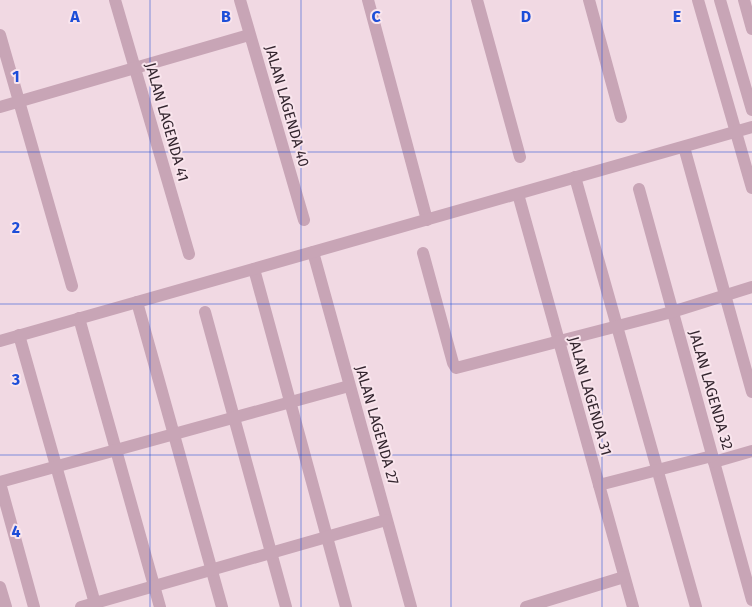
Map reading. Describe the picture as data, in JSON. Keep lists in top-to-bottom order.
{
  "streets": {
    "street": [
      "JALAN LAGENDA 40",
      "JALAN LAGENDA 41",
      "JALAN LAGENDA 32",
      "JALAN LAGENDA 31",
      "JALAN LAGENDA 27"
    ]
  },
  "grid": {
    "columns": [
      "A",
      "B",
      "C",
      "D",
      "E"
    ],
    "rows": [
      "1",
      "2",
      "3",
      "4"
    ]
  }
}
